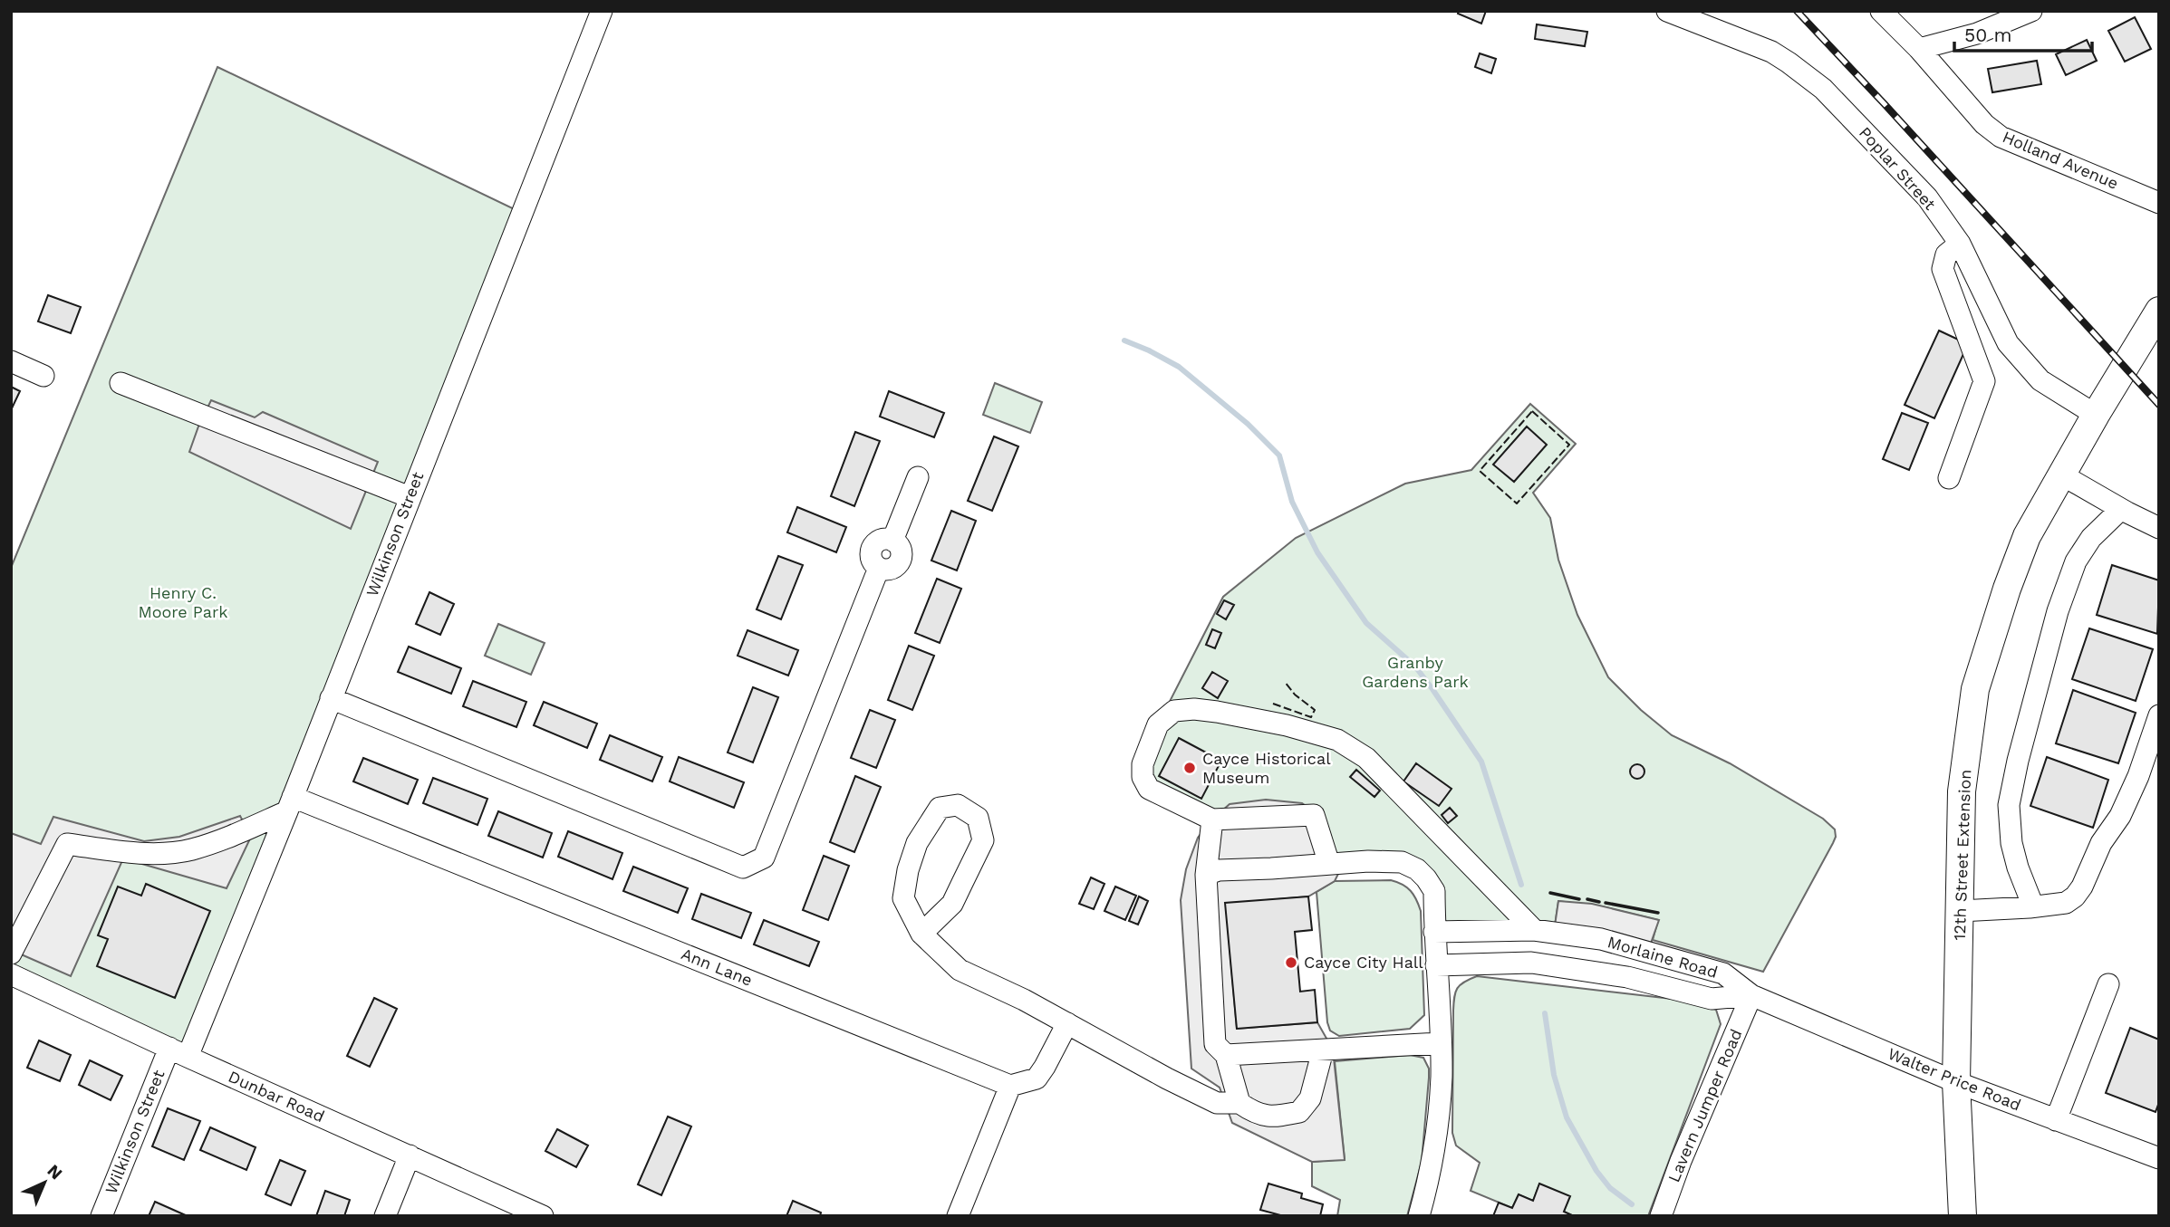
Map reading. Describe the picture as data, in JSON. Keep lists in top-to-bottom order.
{
  "streets": {
    "main road": ["12th Street Extension"],
    "street": [
      "Holland Avenue",
      "Poplar Street",
      "Wilkinson Street",
      "Morlaine Road",
      "Ann Lane",
      "Walter Price Road",
      "Dunbar Road",
      "Lavern Jumper Road"
    ]
  },
  "crossings": [
    ["Poplar Street", "12th Street Extension"],
    ["Wilkinson Street", "Ann Lane"],
    ["Wilkinson Street", "Dunbar Road"],
    ["12th Street Extension", "Walter Price Road"],
    ["Morlaine Road", "Walter Price Road"],
    ["Morlaine Road", "Lavern Jumper Road"],
    ["Walter Price Road", "Lavern Jumper Road"]
  ],
  "parks": ["Henry C. Moore Park", "Granby Gardens Park"],
  "places": ["Cayce Historical Museum", "Cayce City Hall"],
  "scale_bar": "50 m",
  "north": "top right"
}
